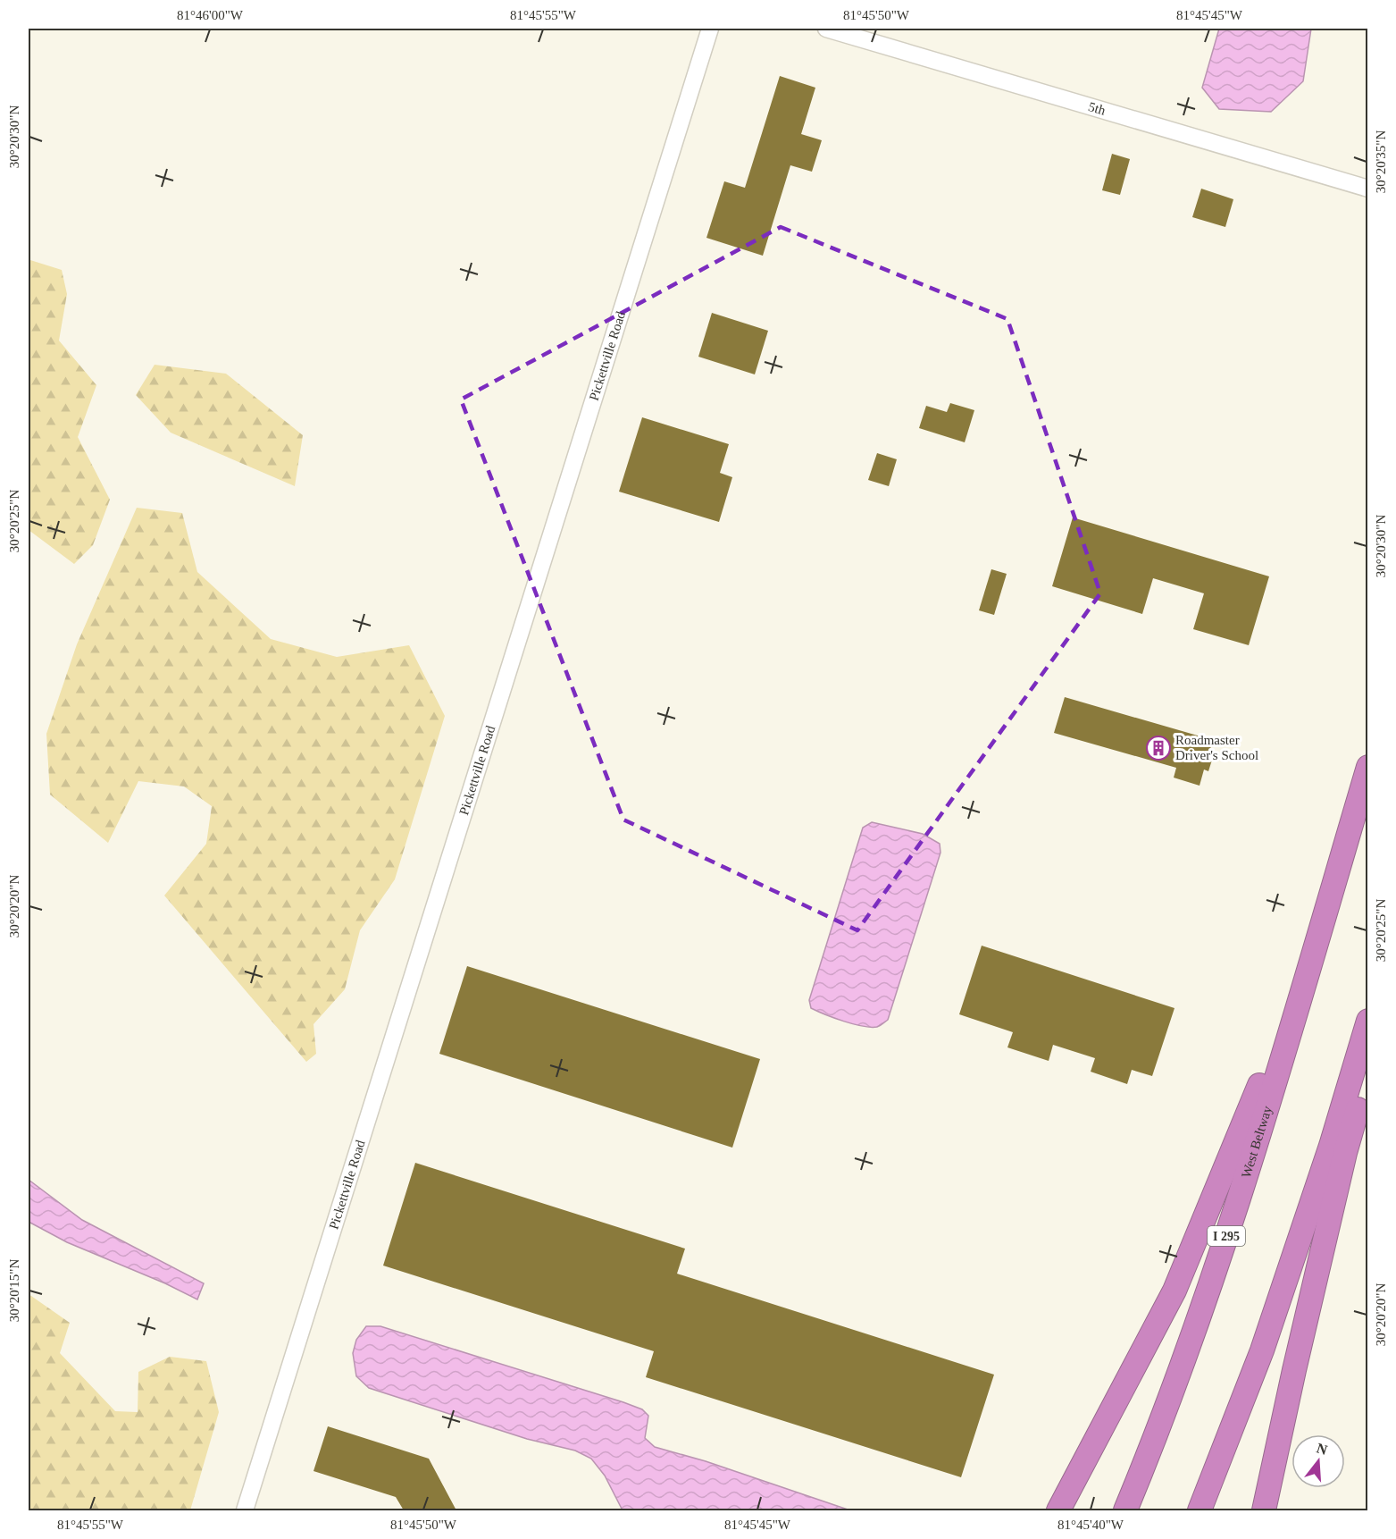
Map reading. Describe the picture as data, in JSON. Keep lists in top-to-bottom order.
{
  "streets": {
    "highway": ["West Beltway", "I 295"],
    "street": ["5th", "Pickettville Road"]
  },
  "places": {
    "building": ["Roadmaster Driver's School"]
  },
  "north": "top",
  "coordinates": [
    "81°46'00\"W",
    "81°45'55\"W",
    "81°45'50\"W",
    "81°45'45\"W",
    "30°20'30\"N",
    "30°20'35\"N",
    "30°20'25\"N",
    "30°20'20\"N",
    "30°20'15\"N",
    "81°45'40\"W"
  ]
}
